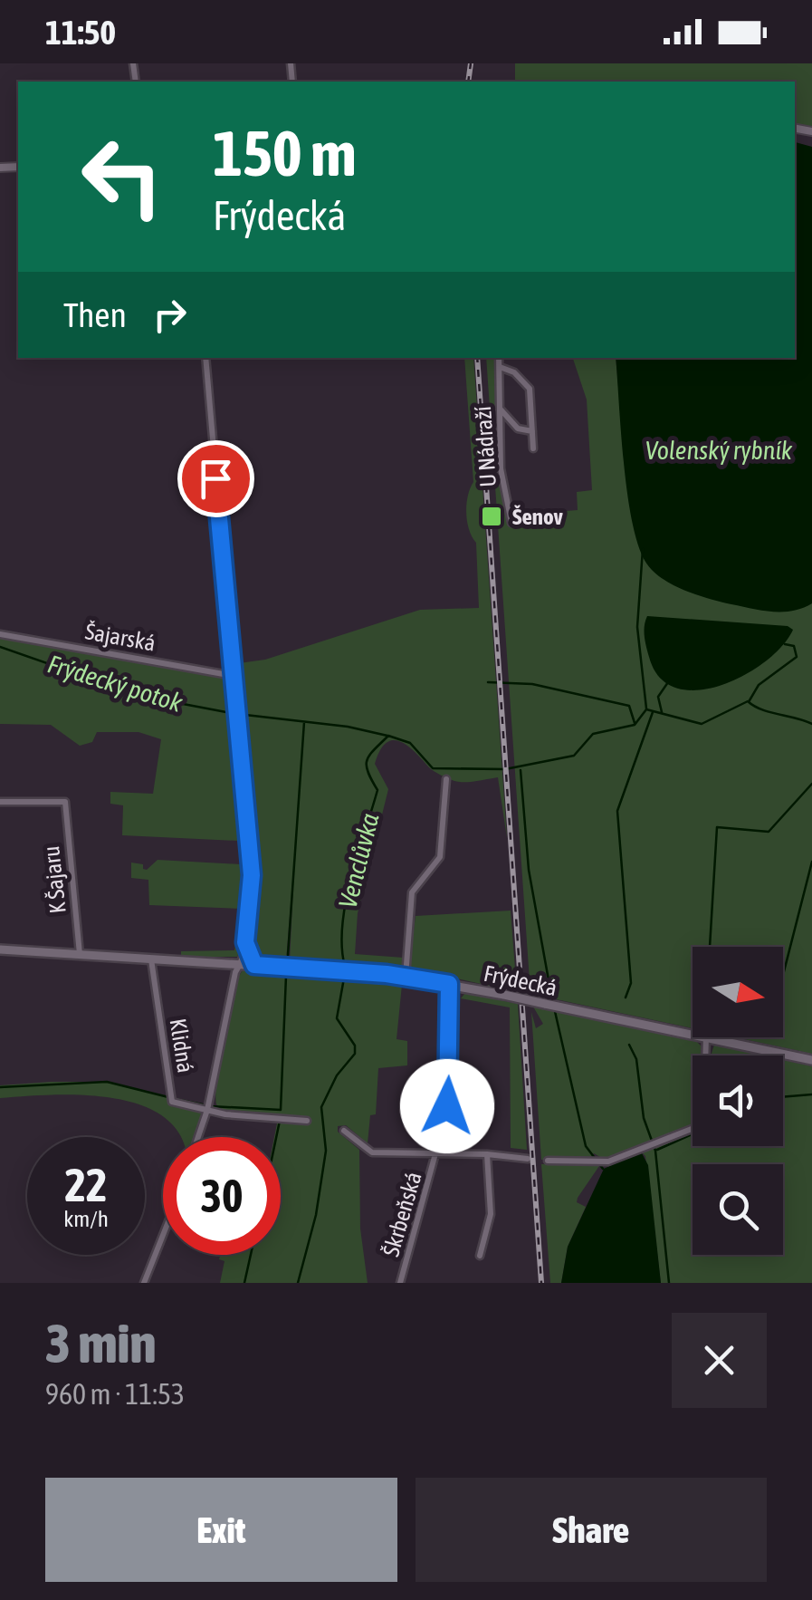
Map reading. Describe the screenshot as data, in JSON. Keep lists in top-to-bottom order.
{
  "streets": {
    "main road": ["Frýdecká"],
    "street": [
      "U Nádraží",
      "Šajarská",
      "K Šajaru",
      "Klidná",
      "Škrbeňská"
    ]
  },
  "crossings": [
    ["K Šajaru", "Frýdecká"],
    ["Frýdecká", "Klidná"],
    ["Frýdecká", "Škrbeňská"]
  ],
  "water": ["Volenský rybník", "Frýdecký potok", "Venclůvka"],
  "places": {
    "transit": ["Šenov"]
  },
  "north": "right",
  "page": {
    "status": "11:50",
    "turn": ["150 m", "Frýdecká"],
    "then": "Then",
    "speed": "22 km/h",
    "limit": "30",
    "heading": ["3 min", "960 m · 11:53"],
    "buttons": ["Exit", "Share"]
  }
}
